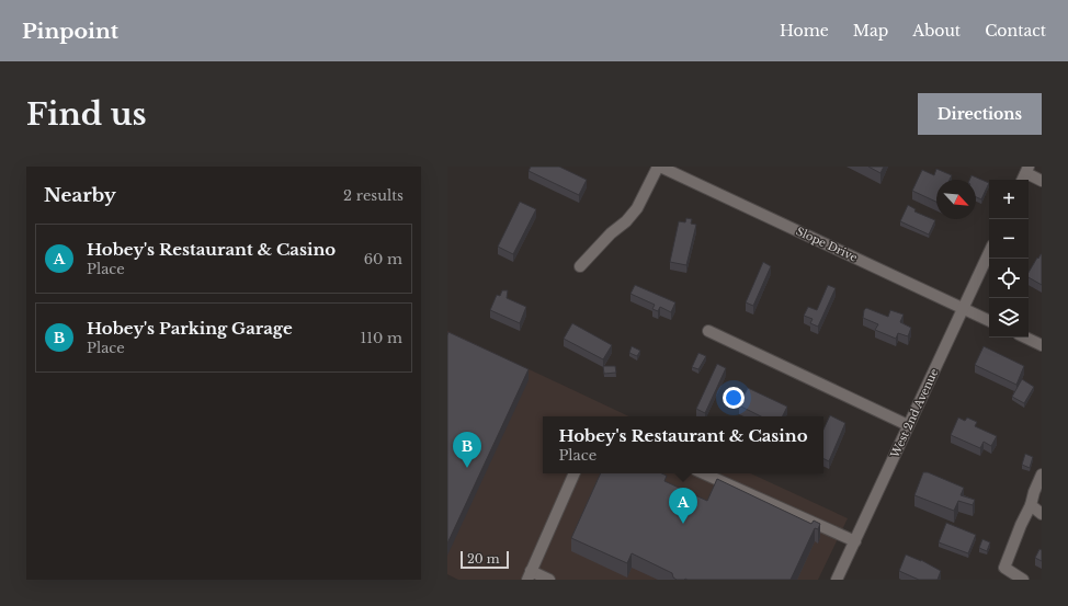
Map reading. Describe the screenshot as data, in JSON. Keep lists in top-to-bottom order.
{
  "streets": {
    "street": ["Slope Drive", "West 2nd Avenue"]
  },
  "crossings": [
    ["Slope Drive", "West 2nd Avenue"]
  ],
  "scale_bar": "20 m",
  "north": "bottom right",
  "page": {
    "header": "Pinpoint",
    "nav": [
      "Home",
      "Map",
      "About",
      "Contact"
    ],
    "buttons": "Directions",
    "title": "Find us",
    "heading": ["Nearby", "2 results"],
    "map_buttons": ["+", "−"],
    "list": [
      {
        "mark": "A",
        "name": "Hobey's Restaurant & Casino",
        "note": "Place",
        "value": "60 m"
      },
      {
        "mark": "B",
        "name": "Hobey's Parking Garage",
        "note": "Place",
        "value": "110 m"
      }
    ],
    "popup": ["Hobey's Restaurant & Casino", "Place"],
    "pins": ["B", "A"],
    "scale": "20 m"
  }
}
